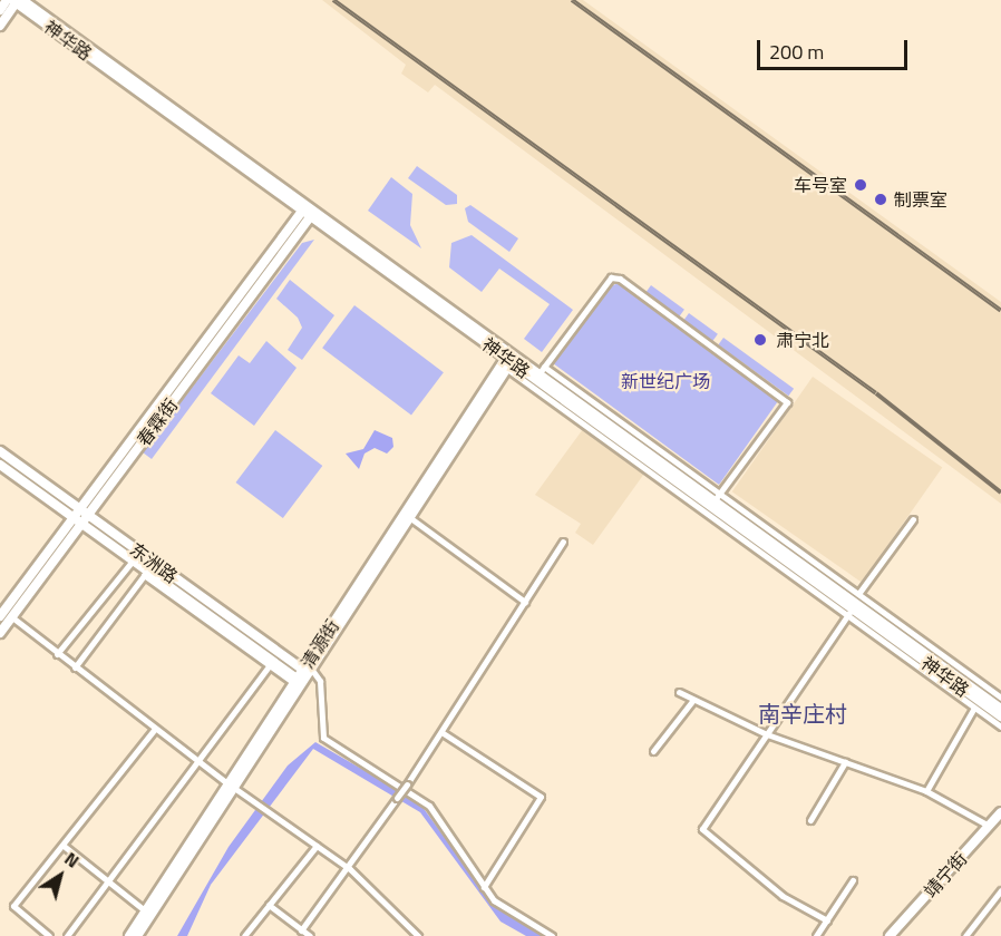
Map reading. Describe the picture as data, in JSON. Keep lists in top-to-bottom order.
{
  "streets": {
    "main road": [
      "神华路",
      "春霖街",
      "东洲路",
      "清源街",
      "靖宁街"
    ]
  },
  "crossings": [
    ["神华路", "春霖街"],
    ["神华路", "清源街"],
    ["春霖街", "东洲路"],
    ["东洲路", "清源街"]
  ],
  "districts": ["南辛庄村"],
  "parks": ["新世纪广场"],
  "places": ["车号室", "制票室", "肃宁北"],
  "scale_bar": "200 m",
  "north": "top right"
}
